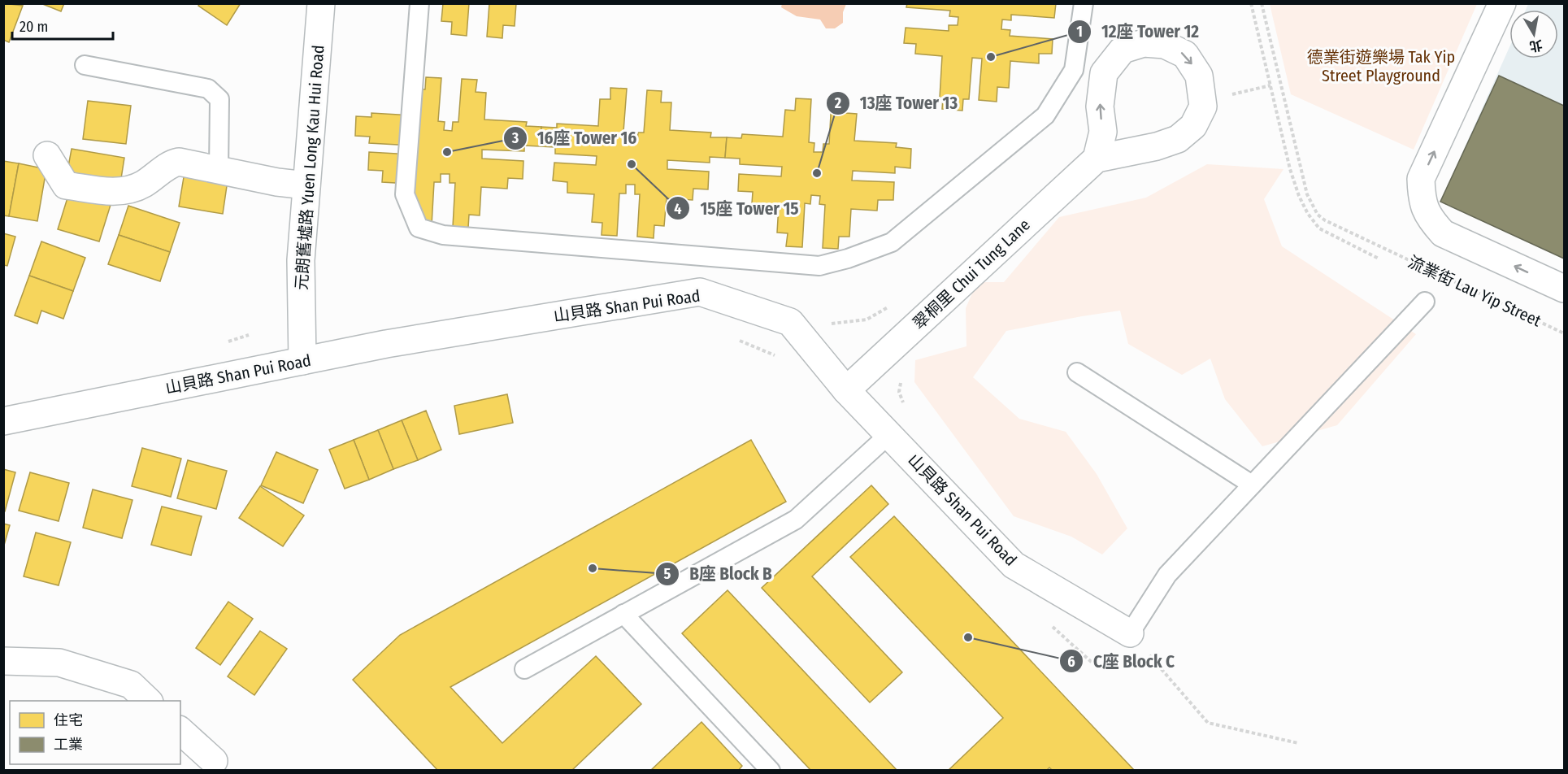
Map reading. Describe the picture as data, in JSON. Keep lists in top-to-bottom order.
{
  "streets": {
    "street": ["元朗舊墟路 Yuen Long Kau Hui Road", "翠桐里 Chui Tung Lane", "山貝路 Shan Pui Road"],
    "path": ["流業街 Lau Yip Street"]
  },
  "crossings": [
    ["元朗舊墟路 Yuen Long Kau Hui Road", "山貝路 Shan Pui Road"],
    ["翠桐里 Chui Tung Lane", "山貝路 Shan Pui Road"]
  ],
  "parks": ["德業街遊樂場 Tak Yip Street Playground"],
  "places": [
    "12座 Tower 12",
    "16座 Tower 16",
    "15座 Tower 15",
    "13座 Tower 13",
    "B座 Block B",
    "C座 Block C"
  ],
  "legend": ["住宅", "工業"],
  "scale_bar": "20 m",
  "north": "bottom"
}
